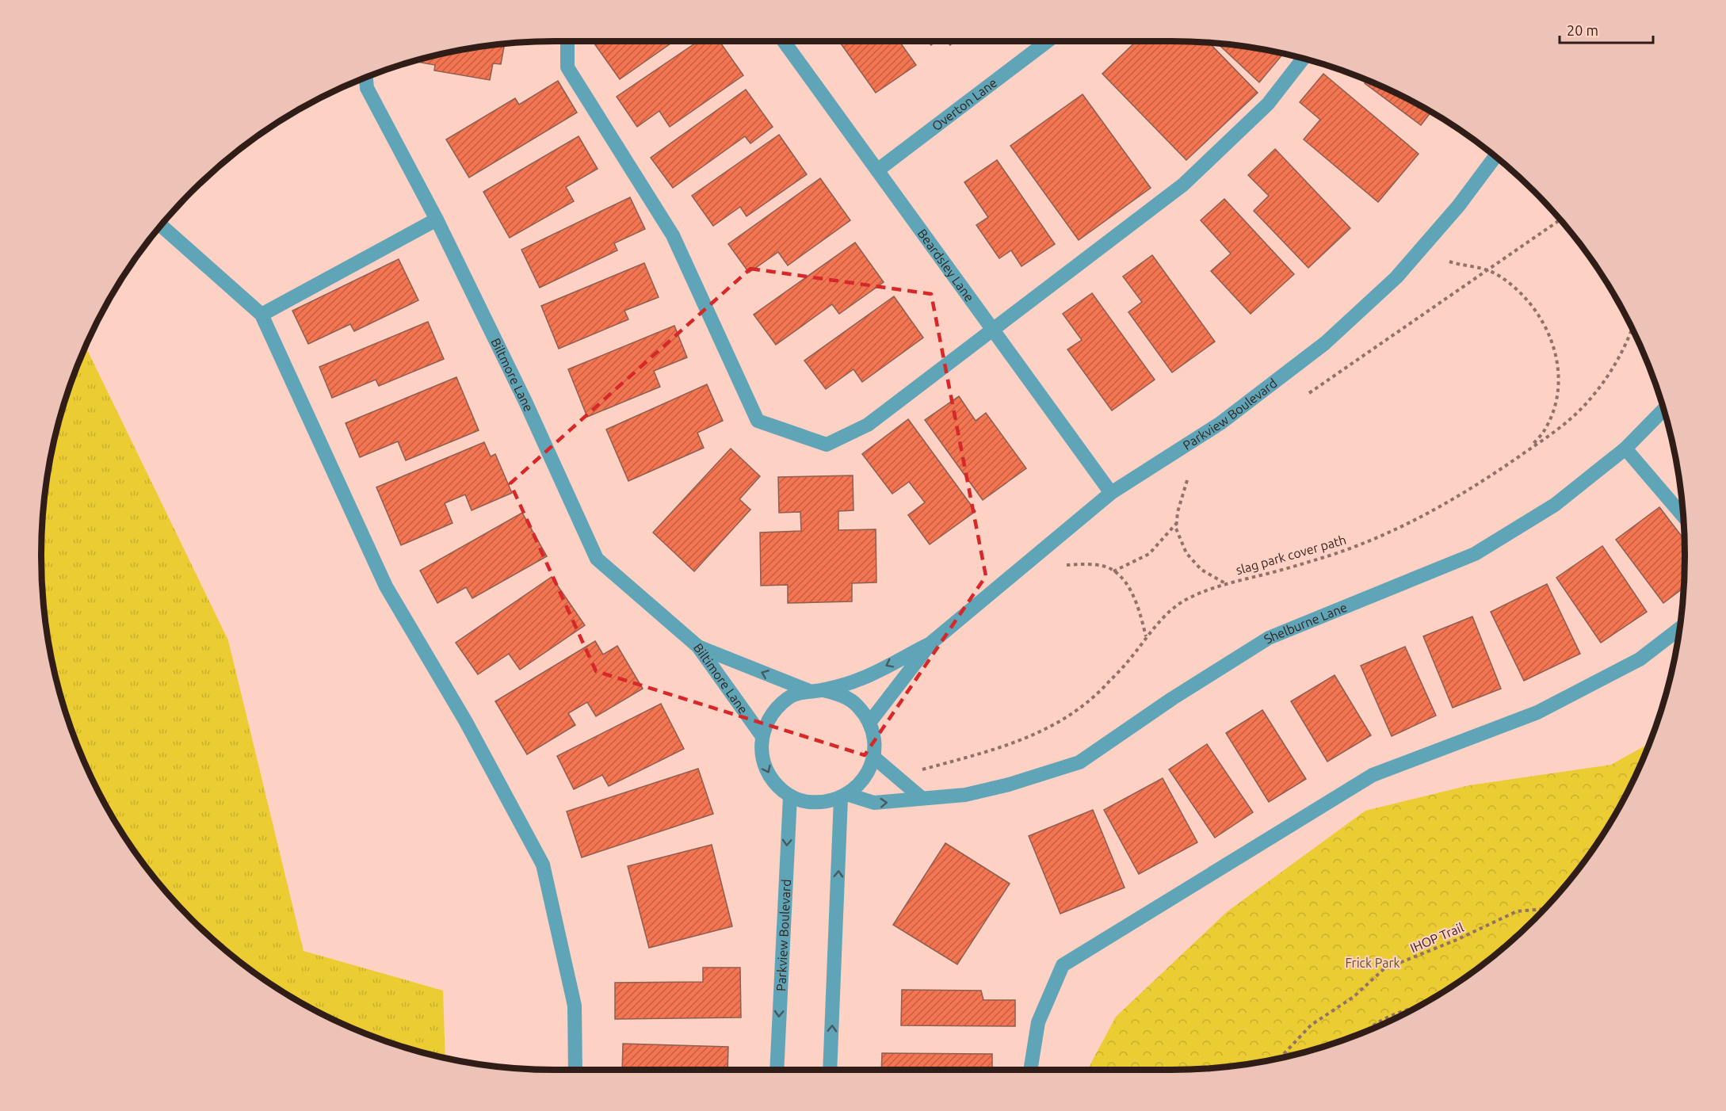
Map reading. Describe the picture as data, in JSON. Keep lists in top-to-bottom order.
{
  "streets": {
    "street": [
      "Overton Lane",
      "Beardsley Lane",
      "Biltmore Lane",
      "Parkview Boulevard",
      "Shelburne Lane",
      "Biltimore Lane"
    ],
    "path": ["slag park cover path", "IHOP Trail"]
  },
  "crossings": [
    ["Overton Lane", "Beardsley Lane"],
    ["Beardsley Lane", "Parkview Boulevard"],
    ["Biltmore Lane", "Biltimore Lane"],
    ["Parkview Boulevard", "Shelburne Lane"],
    ["Parkview Boulevard", "Biltimore Lane"],
    ["Shelburne Lane", "Biltimore Lane"]
  ],
  "one_way": ["Biltimore Lane"],
  "parks": ["Frick Park"],
  "scale_bar": "20 m"
}
